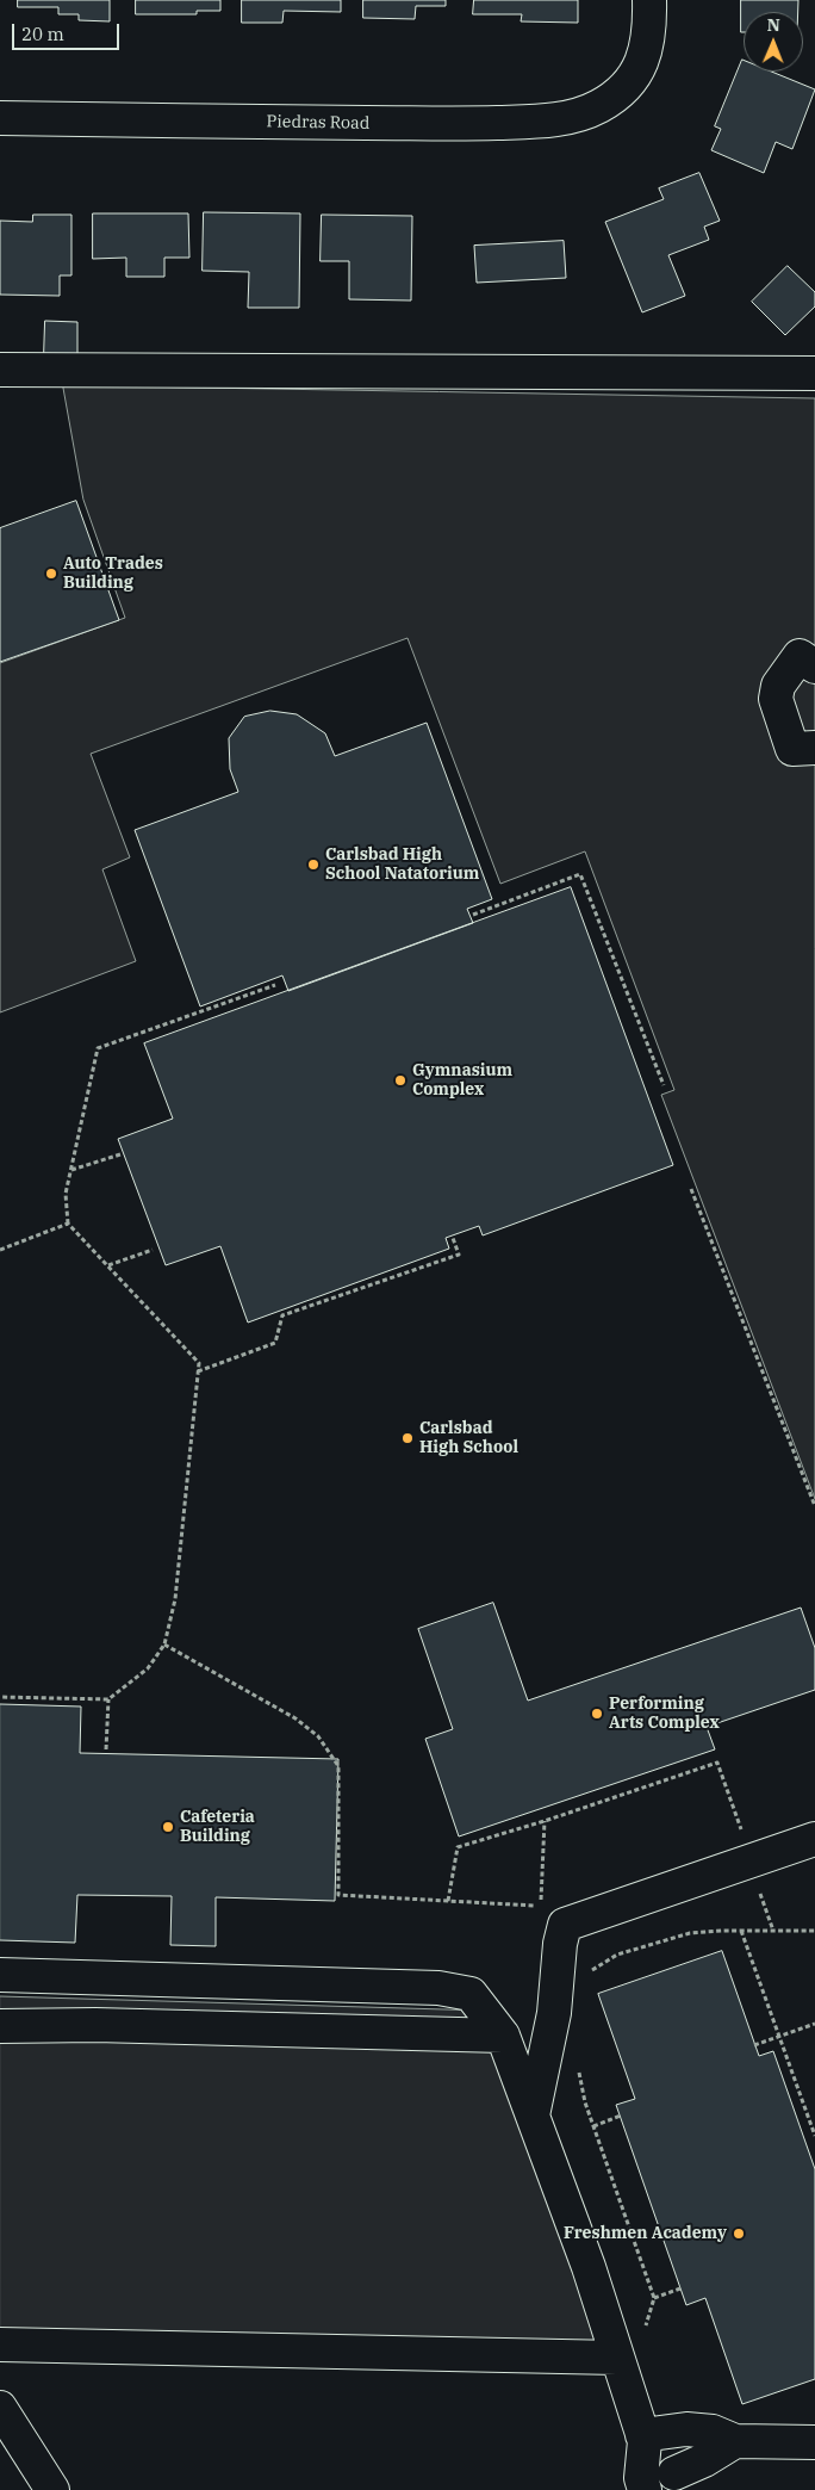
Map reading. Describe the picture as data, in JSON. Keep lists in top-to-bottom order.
{
  "streets": {
    "street": ["Piedras Road"]
  },
  "places": [
    "Auto Trades Building",
    "Carlsbad High School Natatorium",
    "Gymnasium Complex",
    "Carlsbad High School",
    "Performing Arts Complex",
    "Cafeteria Building",
    "Freshmen Academy"
  ],
  "scale_bar": "20 m",
  "north": "top"
}
